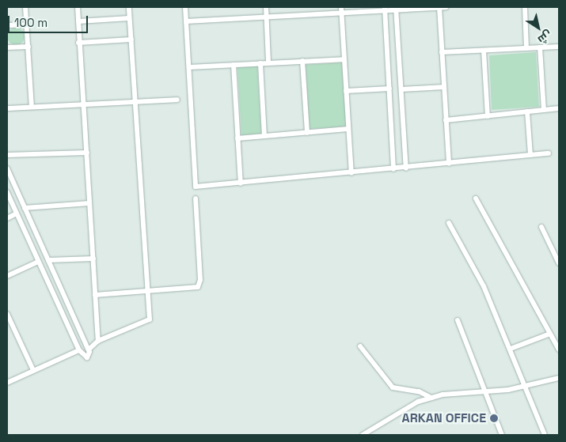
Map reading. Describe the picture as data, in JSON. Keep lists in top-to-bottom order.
{
  "places": ["ARKAN OFFICE"],
  "scale_bar": "100 m",
  "north": "bottom right"
}
